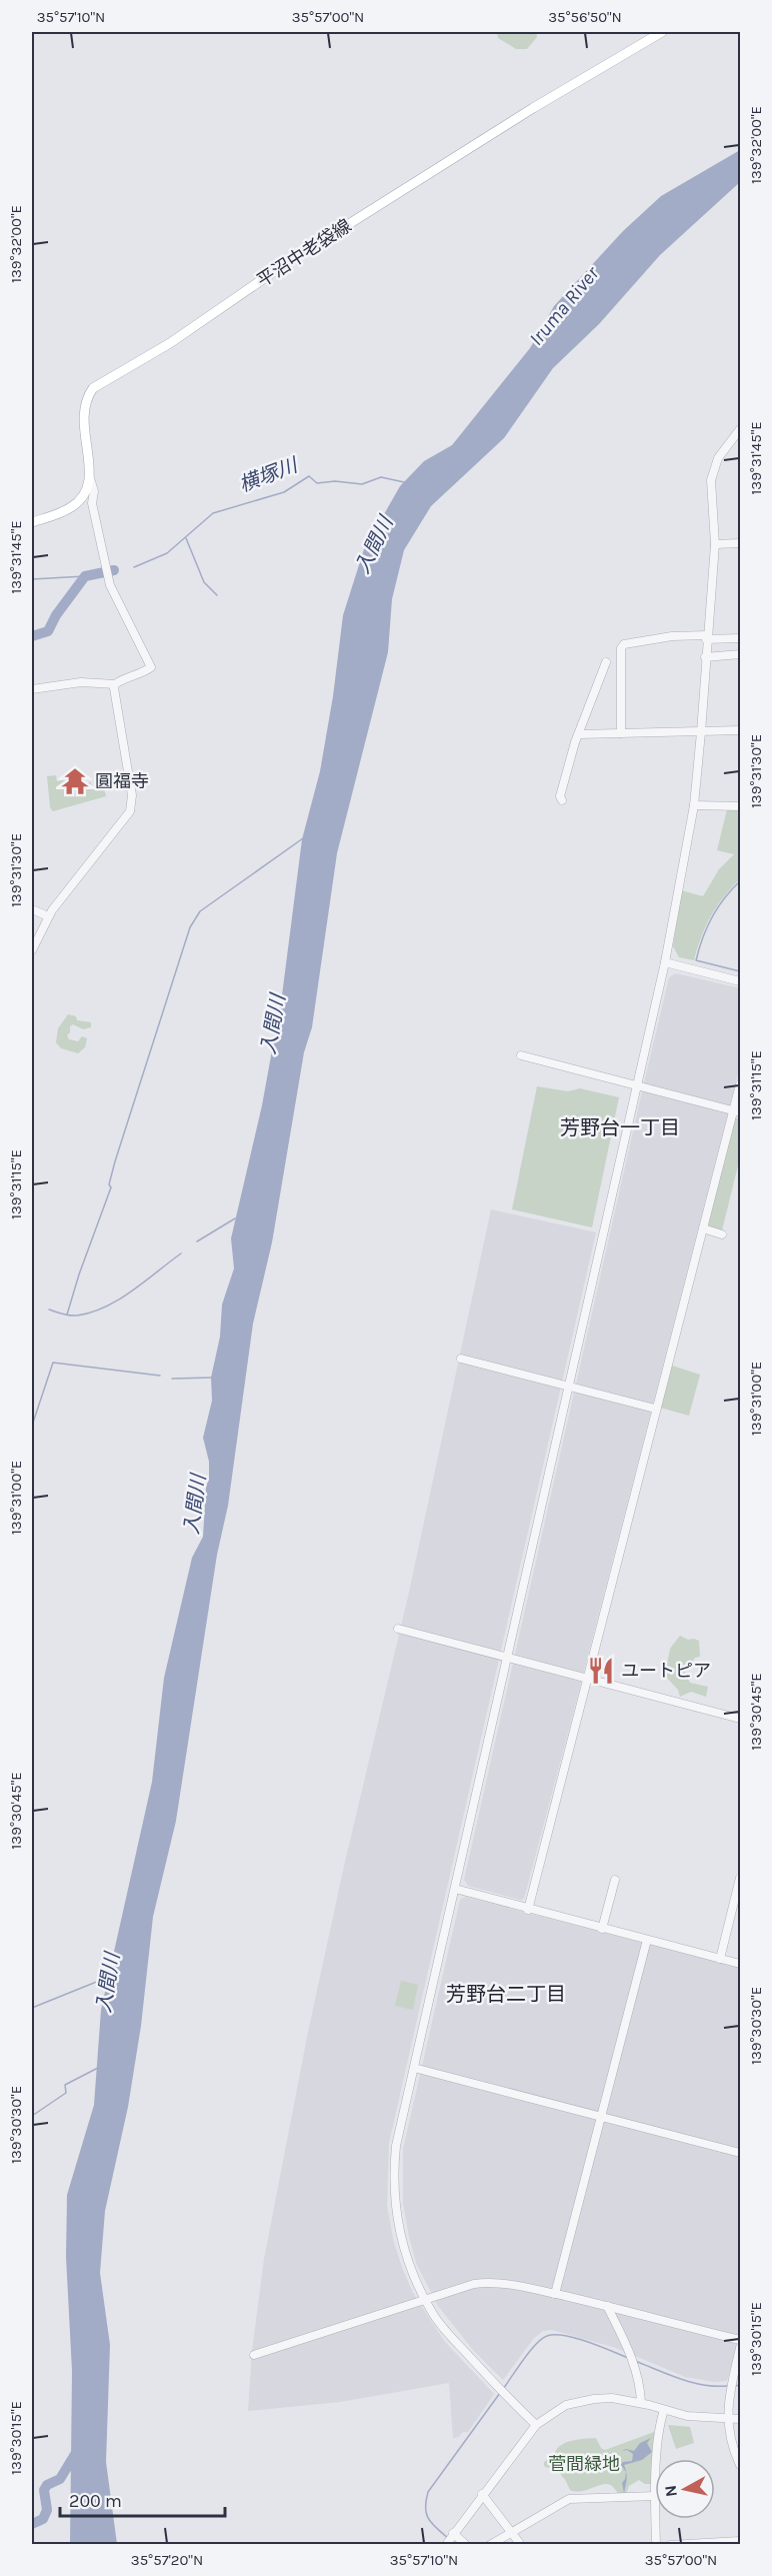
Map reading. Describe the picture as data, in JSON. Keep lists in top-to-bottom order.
{
  "streets": {
    "main road": ["平沼中老袋線"]
  },
  "districts": ["芳野台一丁目", "芳野台二丁目"],
  "water": ["Iruma River", "横塚川", "入間川"],
  "parks": ["菅間緑地"],
  "places": {
    "temple": ["圓福寺"],
    "restaurant": ["ユートピア"]
  },
  "scale_bar": "200 m",
  "north": "left",
  "coordinates": [
    "35°57'10\"N",
    "35°57'00\"N",
    "35°56'50\"N",
    "139°32'00\"E",
    "139°31'45\"E",
    "139°31'30\"E",
    "139°31'15\"E",
    "139°31'00\"E",
    "139°30'45\"E",
    "139°30'30\"E",
    "139°30'15\"E",
    "35°57'20\"N"
  ]
}
